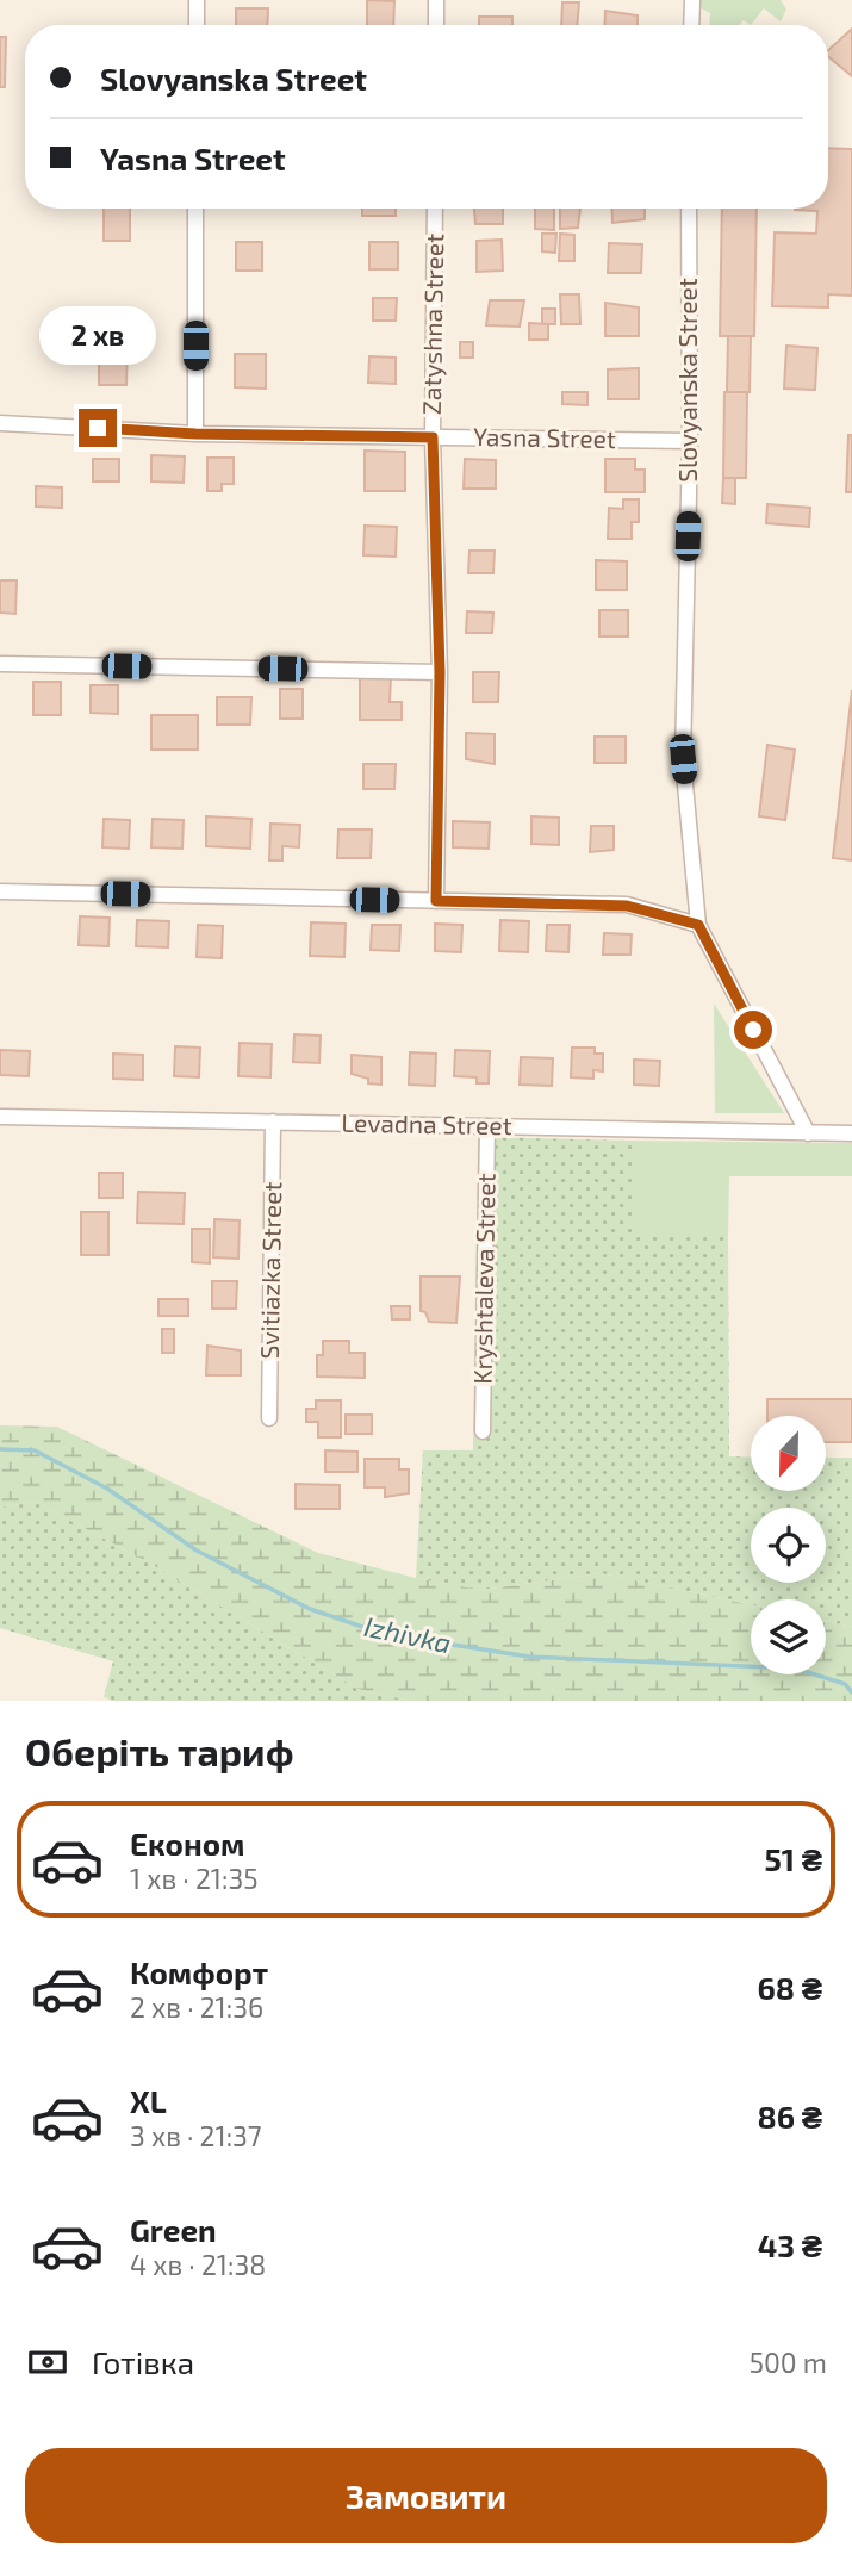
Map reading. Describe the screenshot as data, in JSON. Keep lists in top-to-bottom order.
{
  "streets": {
    "street": [
      "Zatyshna Street",
      "Slovyanska Street",
      "Yasna Street",
      "Levadna Street",
      "Svitiazka Street",
      "Kryshtaleva Street"
    ]
  },
  "crossings": [
    ["Zatyshna Street", "Yasna Street"],
    ["Slovyanska Street", "Yasna Street"],
    ["Slovyanska Street", "Levadna Street"],
    ["Levadna Street", "Svitiazka Street"],
    ["Levadna Street", "Kryshtaleva Street"]
  ],
  "water": ["Izhivka"],
  "north": "bottom",
  "page": {
    "banner": ["Slovyanska Street", "Yasna Street"],
    "bubble": "2 хв",
    "heading": "Оберіть тариф",
    "list": [
      {
        "name": "Економ",
        "note": "1 хв · 21:35",
        "value": "51 ₴"
      },
      {
        "name": "Комфорт",
        "note": "2 хв · 21:36",
        "value": "68 ₴"
      },
      {
        "name": "XL",
        "note": "3 хв · 21:37",
        "value": "86 ₴"
      },
      {
        "name": "Green",
        "note": "4 хв · 21:38",
        "value": "43 ₴"
      }
    ],
    "pay": ["Готівка", "500 m"],
    "buttons": "Замовити"
  }
}
